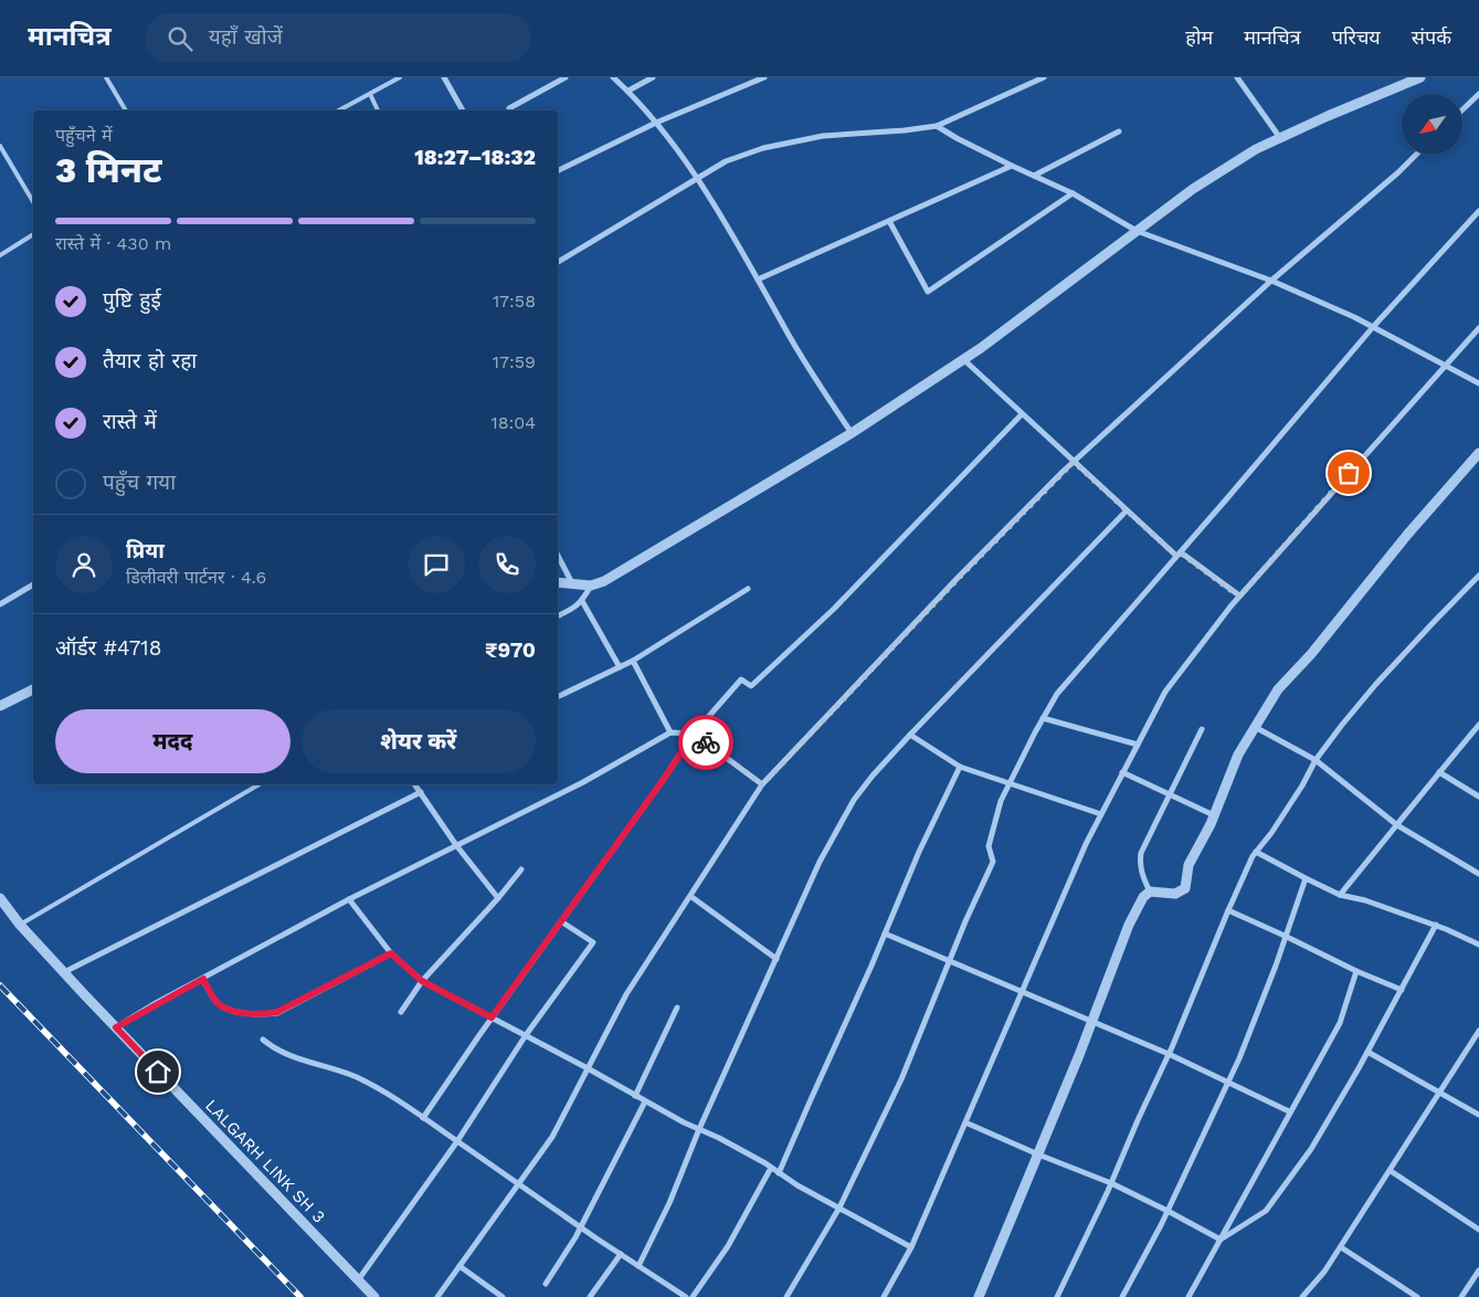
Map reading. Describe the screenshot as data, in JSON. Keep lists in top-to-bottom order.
{
  "streets": {
    "street": ["LALGARH LINK SH 3"]
  },
  "north": "bottom left",
  "page": {
    "header": "मानचित्र",
    "search": "यहाँ खोजें",
    "nav": [
      "होम",
      "मानचित्र",
      "परिचय",
      "संपर्क"
    ],
    "heading": ["3 मिनट", "पहुँचने में", "18:27–18:32"],
    "panel": [
      "प्रिया",
      "डिलीवरी पार्टनर · 4.6",
      "ऑर्डर #4718",
      "₹970"
    ],
    "bar": "रास्ते में · 430 m",
    "list": [
      ["पुष्टि हुई", "17:58"],
      ["तैयार हो रहा", "17:59"],
      ["रास्ते में", "18:04"],
      "पहुँच गया"
    ],
    "buttons": ["मदद", "शेयर करें"]
  }
}
